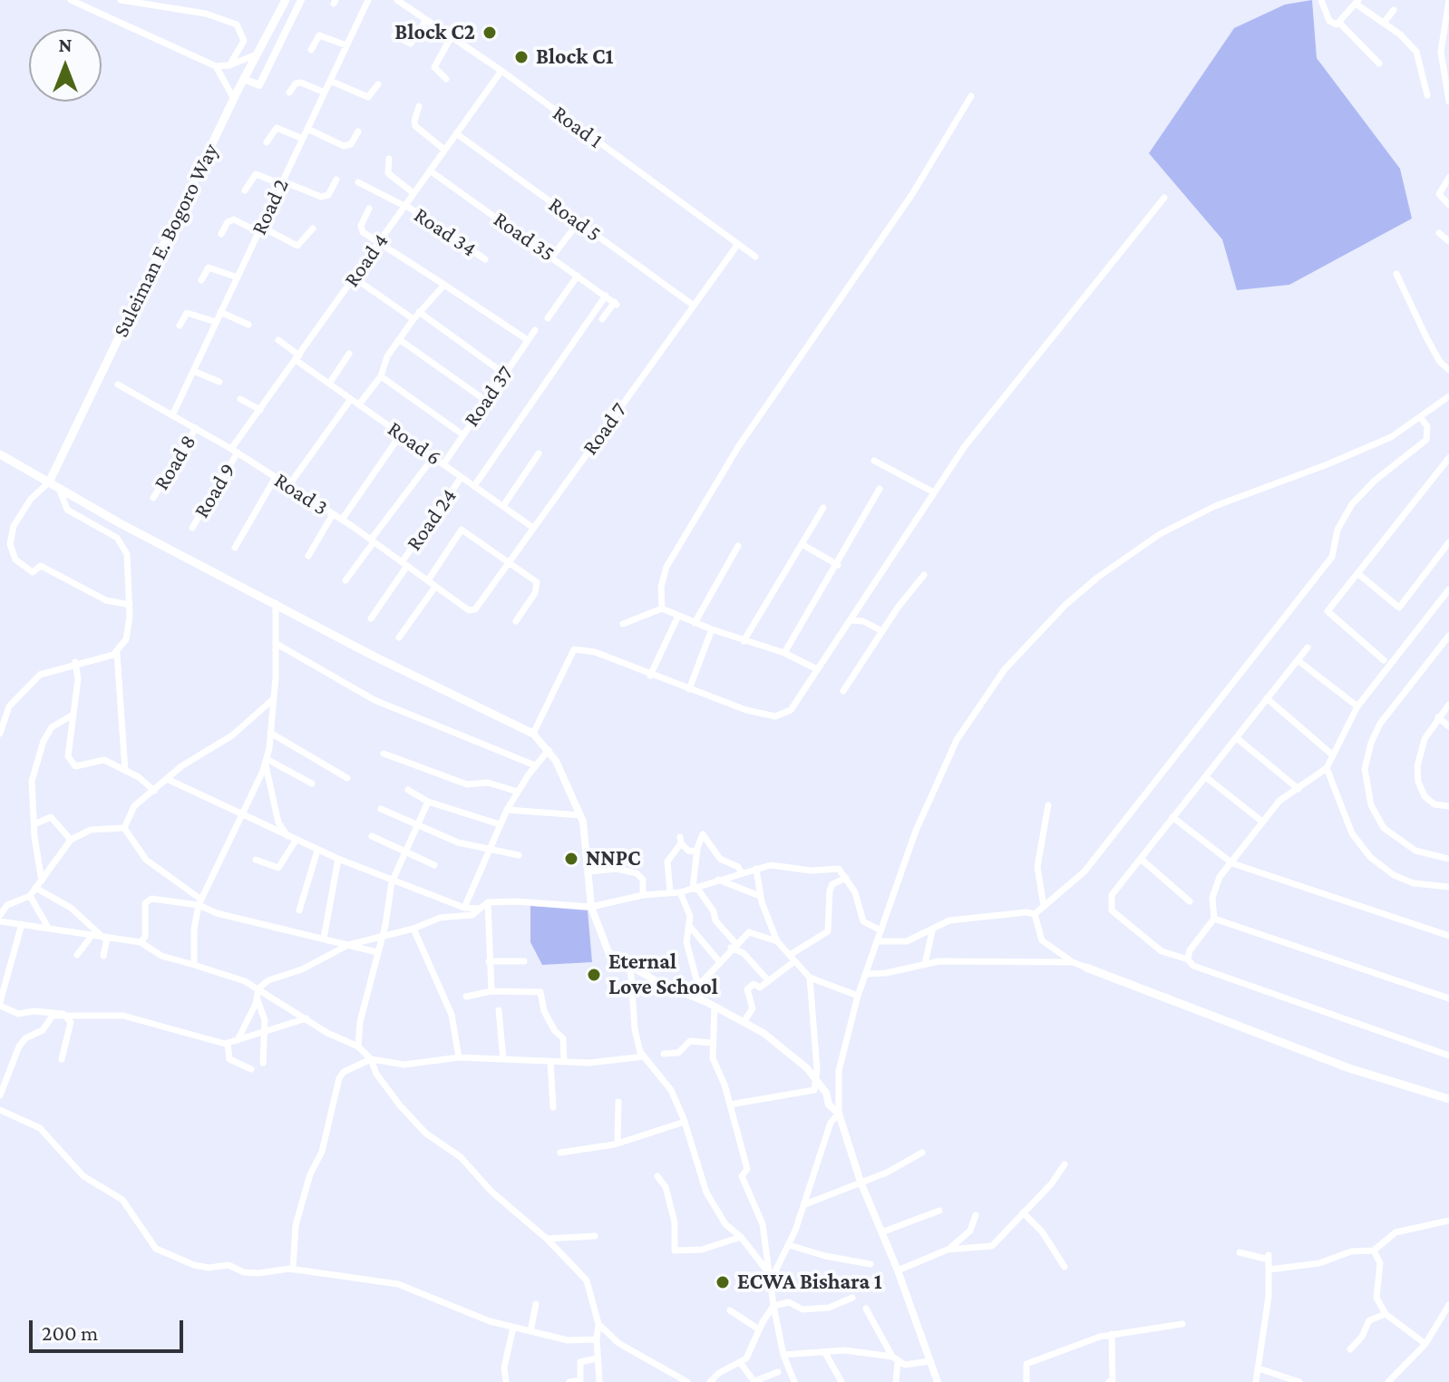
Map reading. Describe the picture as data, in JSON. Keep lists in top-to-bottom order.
{
  "streets": {
    "main road": ["Suleiman E. Bogoro Way"],
    "street": [
      "Road 1",
      "Road 2",
      "Road 5",
      "Road 34",
      "Road 35",
      "Road 4",
      "Road 37",
      "Road 7",
      "Road 6",
      "Road 8",
      "Road 9",
      "Road 3",
      "Road 24"
    ]
  },
  "crossings": [
    ["Road 1", "Road 4"],
    ["Road 1", "Road 7"],
    ["Road 2", "Road 3"],
    ["Road 5", "Road 4"],
    ["Road 5", "Road 7"],
    ["Road 34", "Road 4"],
    ["Road 35", "Road 4"],
    ["Road 4", "Road 6"],
    ["Road 4", "Road 9"],
    ["Road 4", "Road 3"],
    ["Road 37", "Road 6"],
    ["Road 7", "Road 6"],
    ["Road 7", "Road 3"],
    ["Road 6", "Road 24"],
    ["Road 8", "Road 3"],
    ["Road 9", "Road 3"],
    ["Road 3", "Road 24"]
  ],
  "places": [
    "Block C2",
    "Block C1",
    "NNPC",
    "Eternal Love School",
    "ECWA Bishara 1"
  ],
  "scale_bar": "200 m",
  "north": "top"
}
